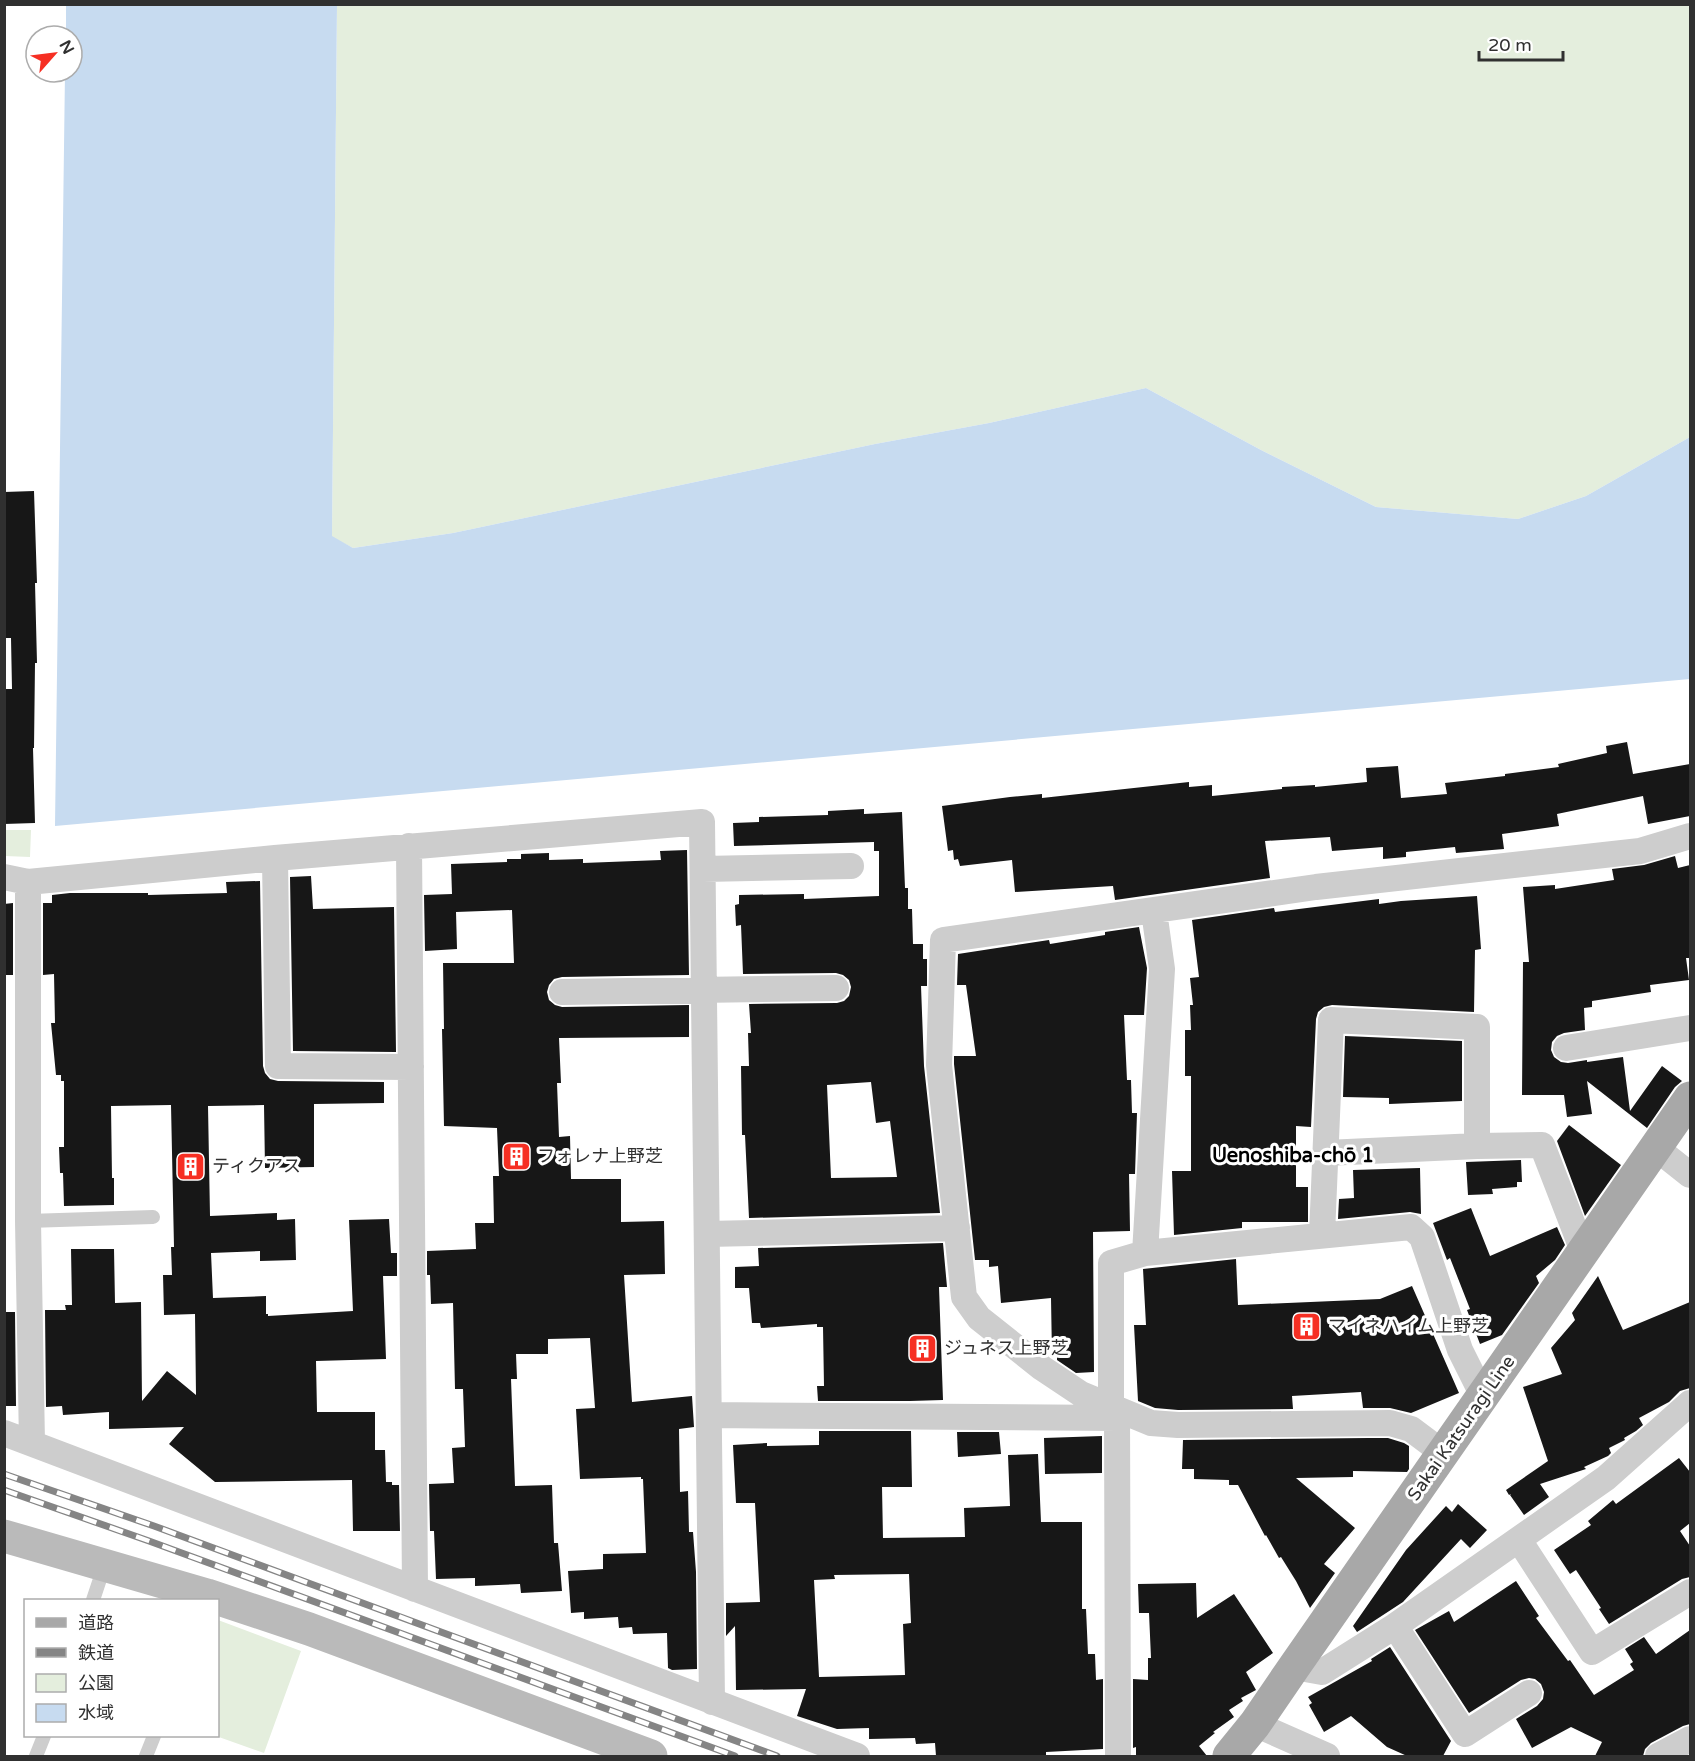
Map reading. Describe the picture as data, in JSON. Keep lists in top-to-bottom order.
{
  "streets": {
    "main road": ["Sakai Katsuragi Line"]
  },
  "districts": ["Uenoshiba-chō 1"],
  "places": {
    "building": [
      "フォレナ上野芝",
      "ティクアス",
      "マイネハイム上野芝",
      "ジュネス上野芝"
    ]
  },
  "legend": [
    "道路",
    "鉄道",
    "公園",
    "水域"
  ],
  "scale_bar": "20 m",
  "north": "top right"
}
